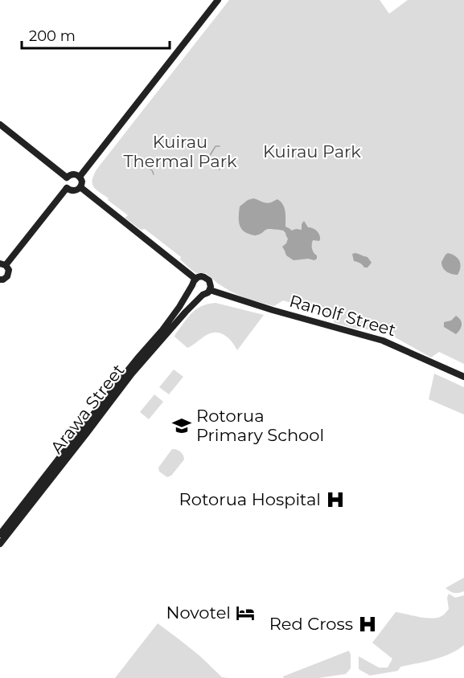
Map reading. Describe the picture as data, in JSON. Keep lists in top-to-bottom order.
{
  "streets": {
    "main road": ["Ranolf Street", "Arawa Street"]
  },
  "crossings": [
    ["Ranolf Street", "Arawa Street"]
  ],
  "parks": ["Kuirau Thermal Park", "Kuirau Park"],
  "places": {
    "school or university": ["Rotorua Primary School"],
    "hospital": ["Rotorua Hospital", "Red Cross"],
    "hotel": ["Novotel"]
  },
  "scale_bar": "200 m"
}
